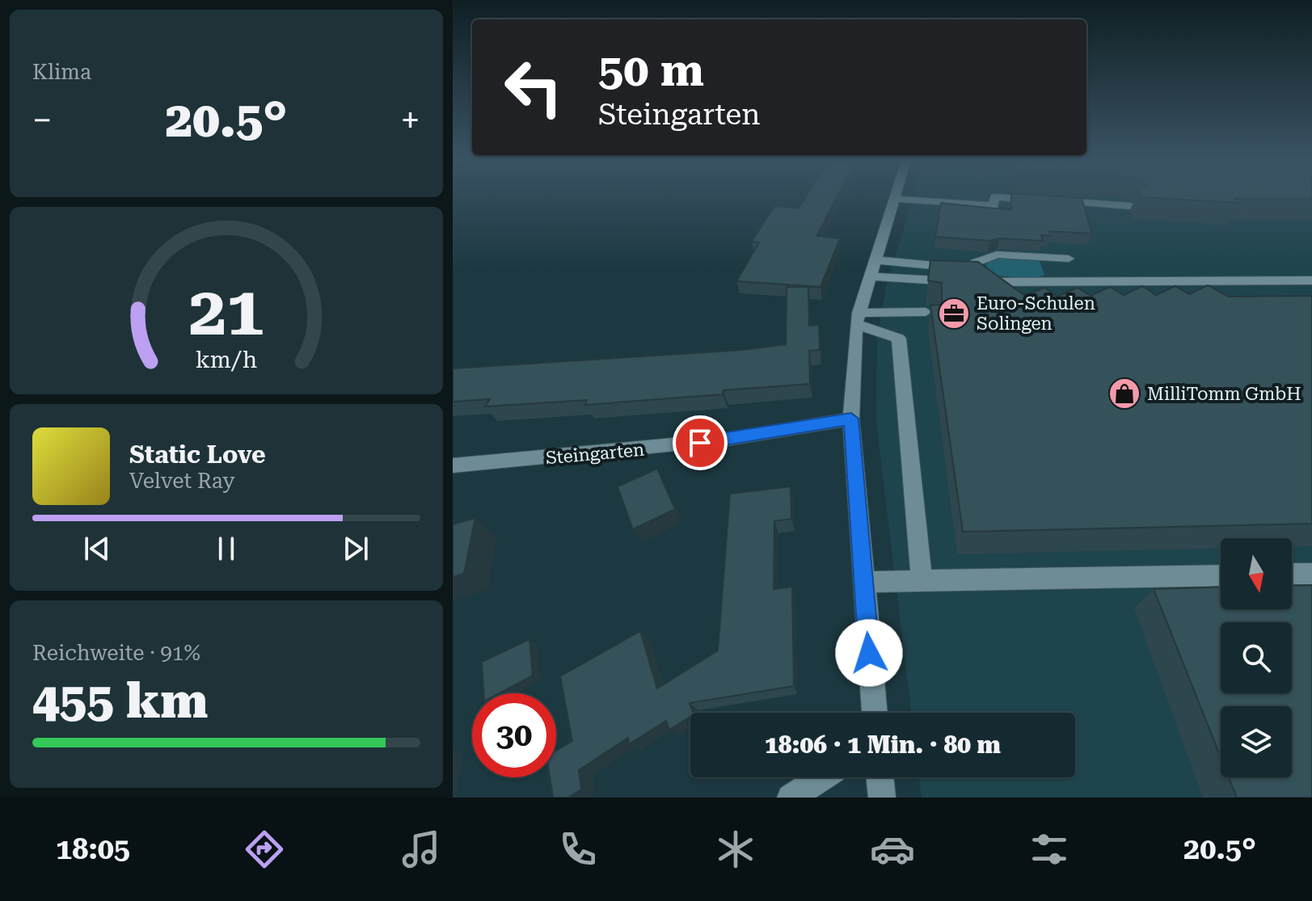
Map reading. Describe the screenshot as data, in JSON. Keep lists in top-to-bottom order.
{
  "streets": {
    "street": ["Steingarten"]
  },
  "places": {
    "office": ["Euro-Schulen Solingen"],
    "shop": ["MilliTomm GmbH"]
  },
  "north": "bottom",
  "page": {
    "tile": [
      "Klima",
      ["Reichweite · 91%", "455 km"]
    ],
    "turn": ["50 m", "Steingarten"],
    "heat": ["−", "20.5°", "+"],
    "song": ["Static Love", "Velvet Ray"],
    "limit": "30",
    "trip": "18:06 · 1 Min. · 80 m",
    "tabs": ["18:05", "20.5°"],
    "gauge": ["21", "km/h"]
  }
}
